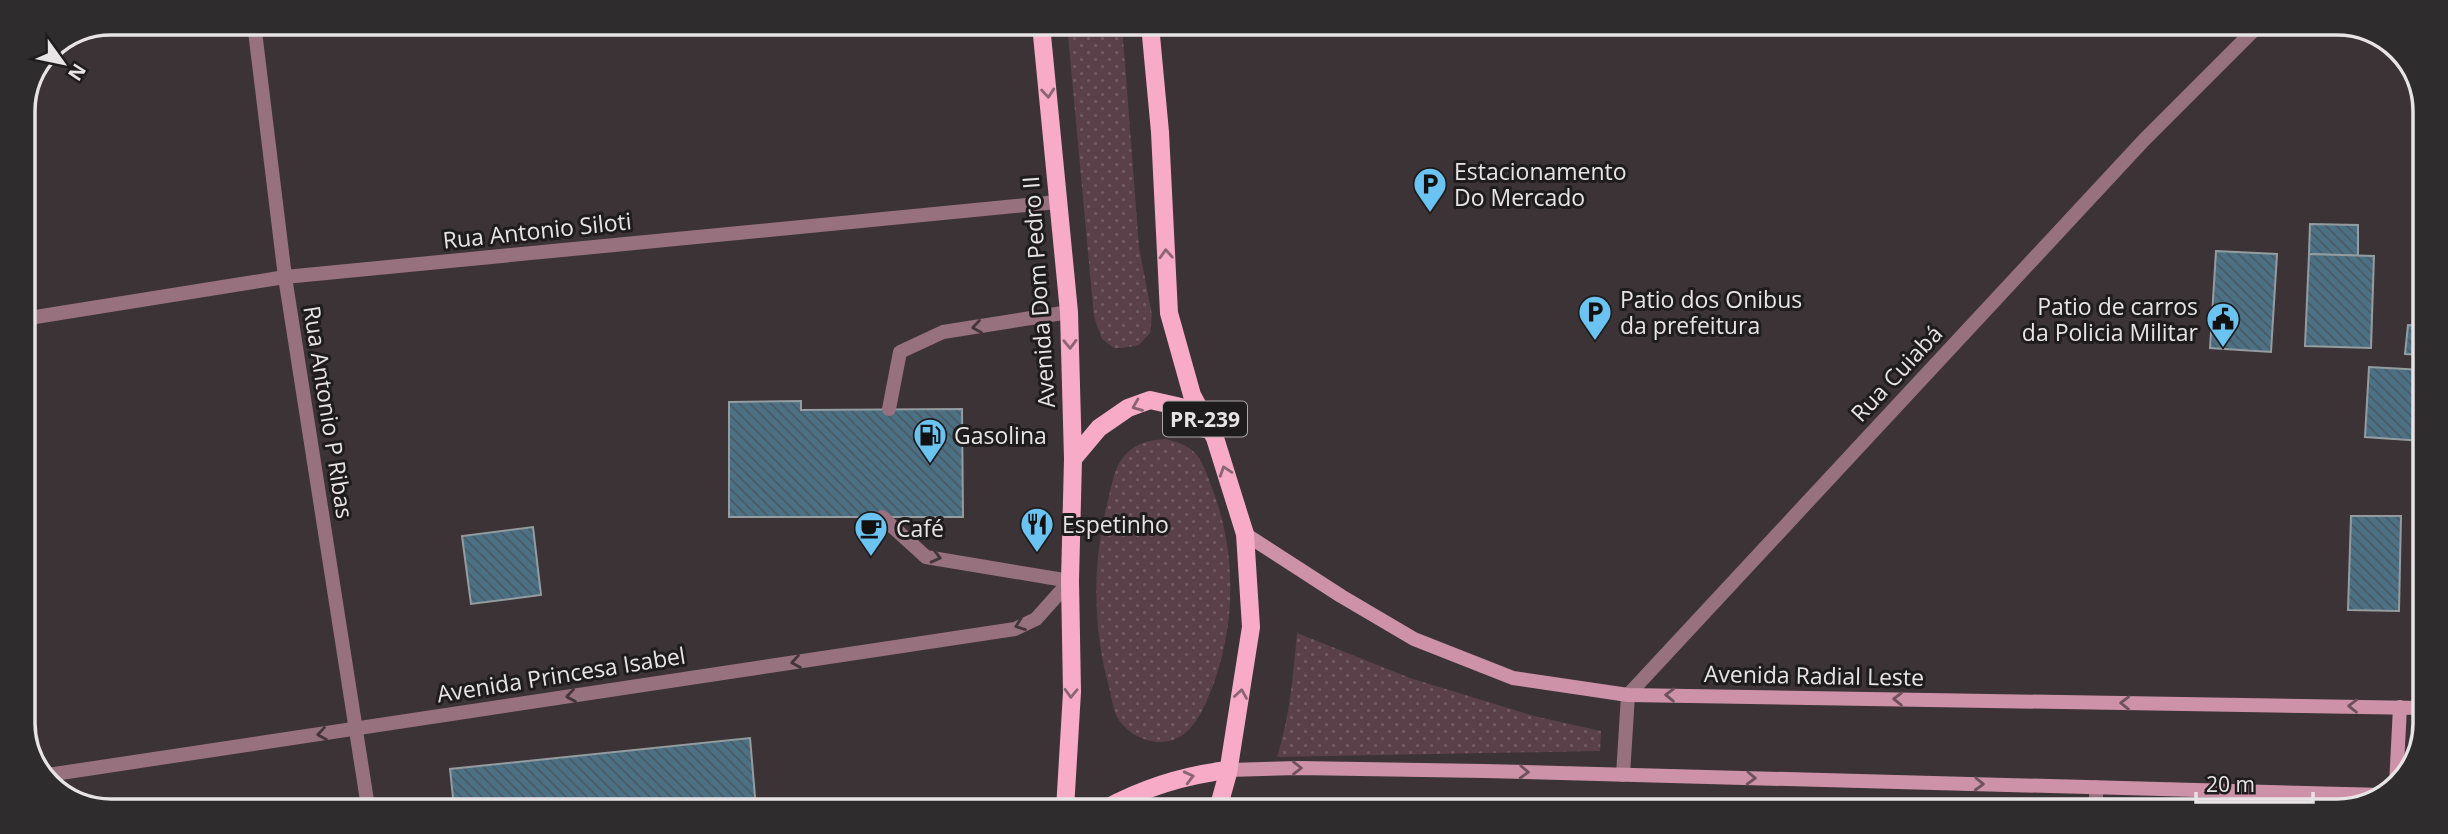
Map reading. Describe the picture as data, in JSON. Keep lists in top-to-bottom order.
{
  "streets": {
    "main road": ["Avenida Dom Pedro II", "PR-239", "Avenida Radial Leste"],
    "street": [
      "Rua Antonio Siloti",
      "Rua Cuiabá",
      "Rua Antonio P Ribas",
      "Avenida Princesa Isabel"
    ]
  },
  "crossings": [
    ["Rua Antonio Siloti", "Avenida Dom Pedro II"],
    ["Rua Antonio Siloti", "Rua Antonio P Ribas"],
    ["Avenida Dom Pedro II", "Avenida Princesa Isabel"],
    ["Rua Cuiabá", "Avenida Radial Leste"],
    ["Rua Antonio P Ribas", "Avenida Princesa Isabel"],
    ["PR-239", "Avenida Radial Leste"]
  ],
  "one_way": ["Avenida Princesa Isabel"],
  "places": {
    "parking": ["Estacionamento Do Mercado", "Patio dos Onibus da prefeitura"],
    "public building": ["Patio de carros da Policia Militar"],
    "fuel station": ["Gasolina"],
    "restaurant": ["Espetinho"],
    "cafe": ["Café"]
  },
  "scale_bar": "20 m",
  "north": "bottom right"
}
